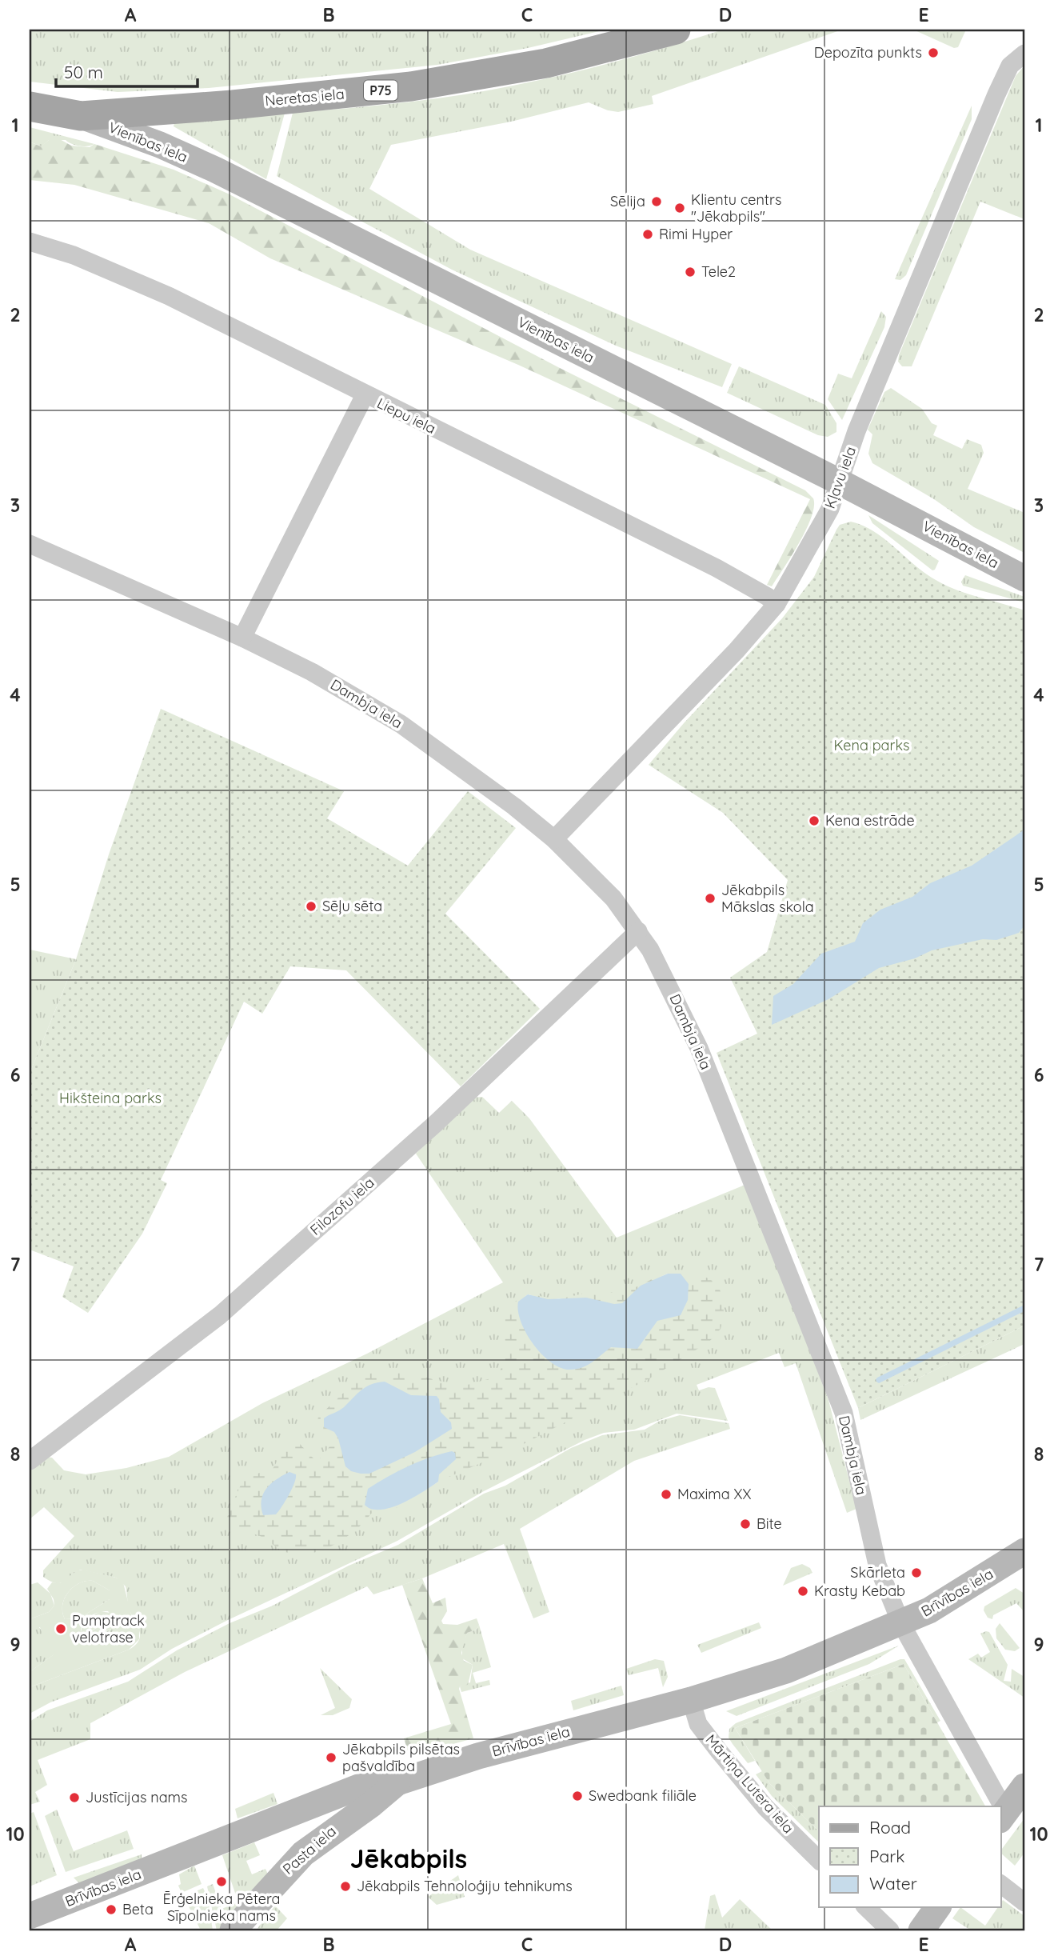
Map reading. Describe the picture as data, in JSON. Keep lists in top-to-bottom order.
{
  "streets": {
    "main road": [
      "P75",
      "Neretas iela",
      "Vienības iela",
      "Brīvības iela",
      "Pasta iela"
    ],
    "street": [
      "Liepu iela",
      "Kļavu iela",
      "Dambja iela",
      "Filozofu iela",
      "Mārtiņa Lutera iela"
    ]
  },
  "crossings": [
    ["Neretas iela", "Vienības iela"],
    ["Vienības iela", "Kļavu iela"],
    ["Liepu iela", "Kļavu iela"],
    ["Kļavu iela", "Dambja iela"],
    ["Dambja iela", "Filozofu iela"],
    ["Dambja iela", "Brīvības iela"],
    ["Brīvības iela", "Mārtiņa Lutera iela"],
    ["Brīvības iela", "Pasta iela"]
  ],
  "districts": ["Jēkabpils"],
  "parks": ["Kena parks", "Hikšteina parks"],
  "places": [
    "Depozīta punkts",
    "Sēlija",
    "Klientu centrs \"Jēkabpils\"",
    "Rimi Hyper",
    "Tele2",
    "Kena estrāde",
    "Jēkabpils Mākslas skola",
    "Sēļu sēta",
    "Maxima XX",
    "Bite",
    "Skārleta",
    "Krasty Kebab",
    "Pumptrack velotrase",
    "Jēkabpils pilsētas pašvaldība",
    "Swedbank filiāle",
    "Justīcijas nams",
    "Ērģelnieka Pētera Sīpolnieka nams",
    "Jēkabpils Tehnoloģiju tehnikums",
    "Beta"
  ],
  "legend": ["Road", "Park", "Water"],
  "scale_bar": "50 m",
  "grid": {
    "columns": [
      "A",
      "B",
      "C",
      "D",
      "E"
    ],
    "rows": [
      "1",
      "2",
      "3",
      "4",
      "5",
      "6",
      "7",
      "8",
      "9",
      "10"
    ]
  }
}
